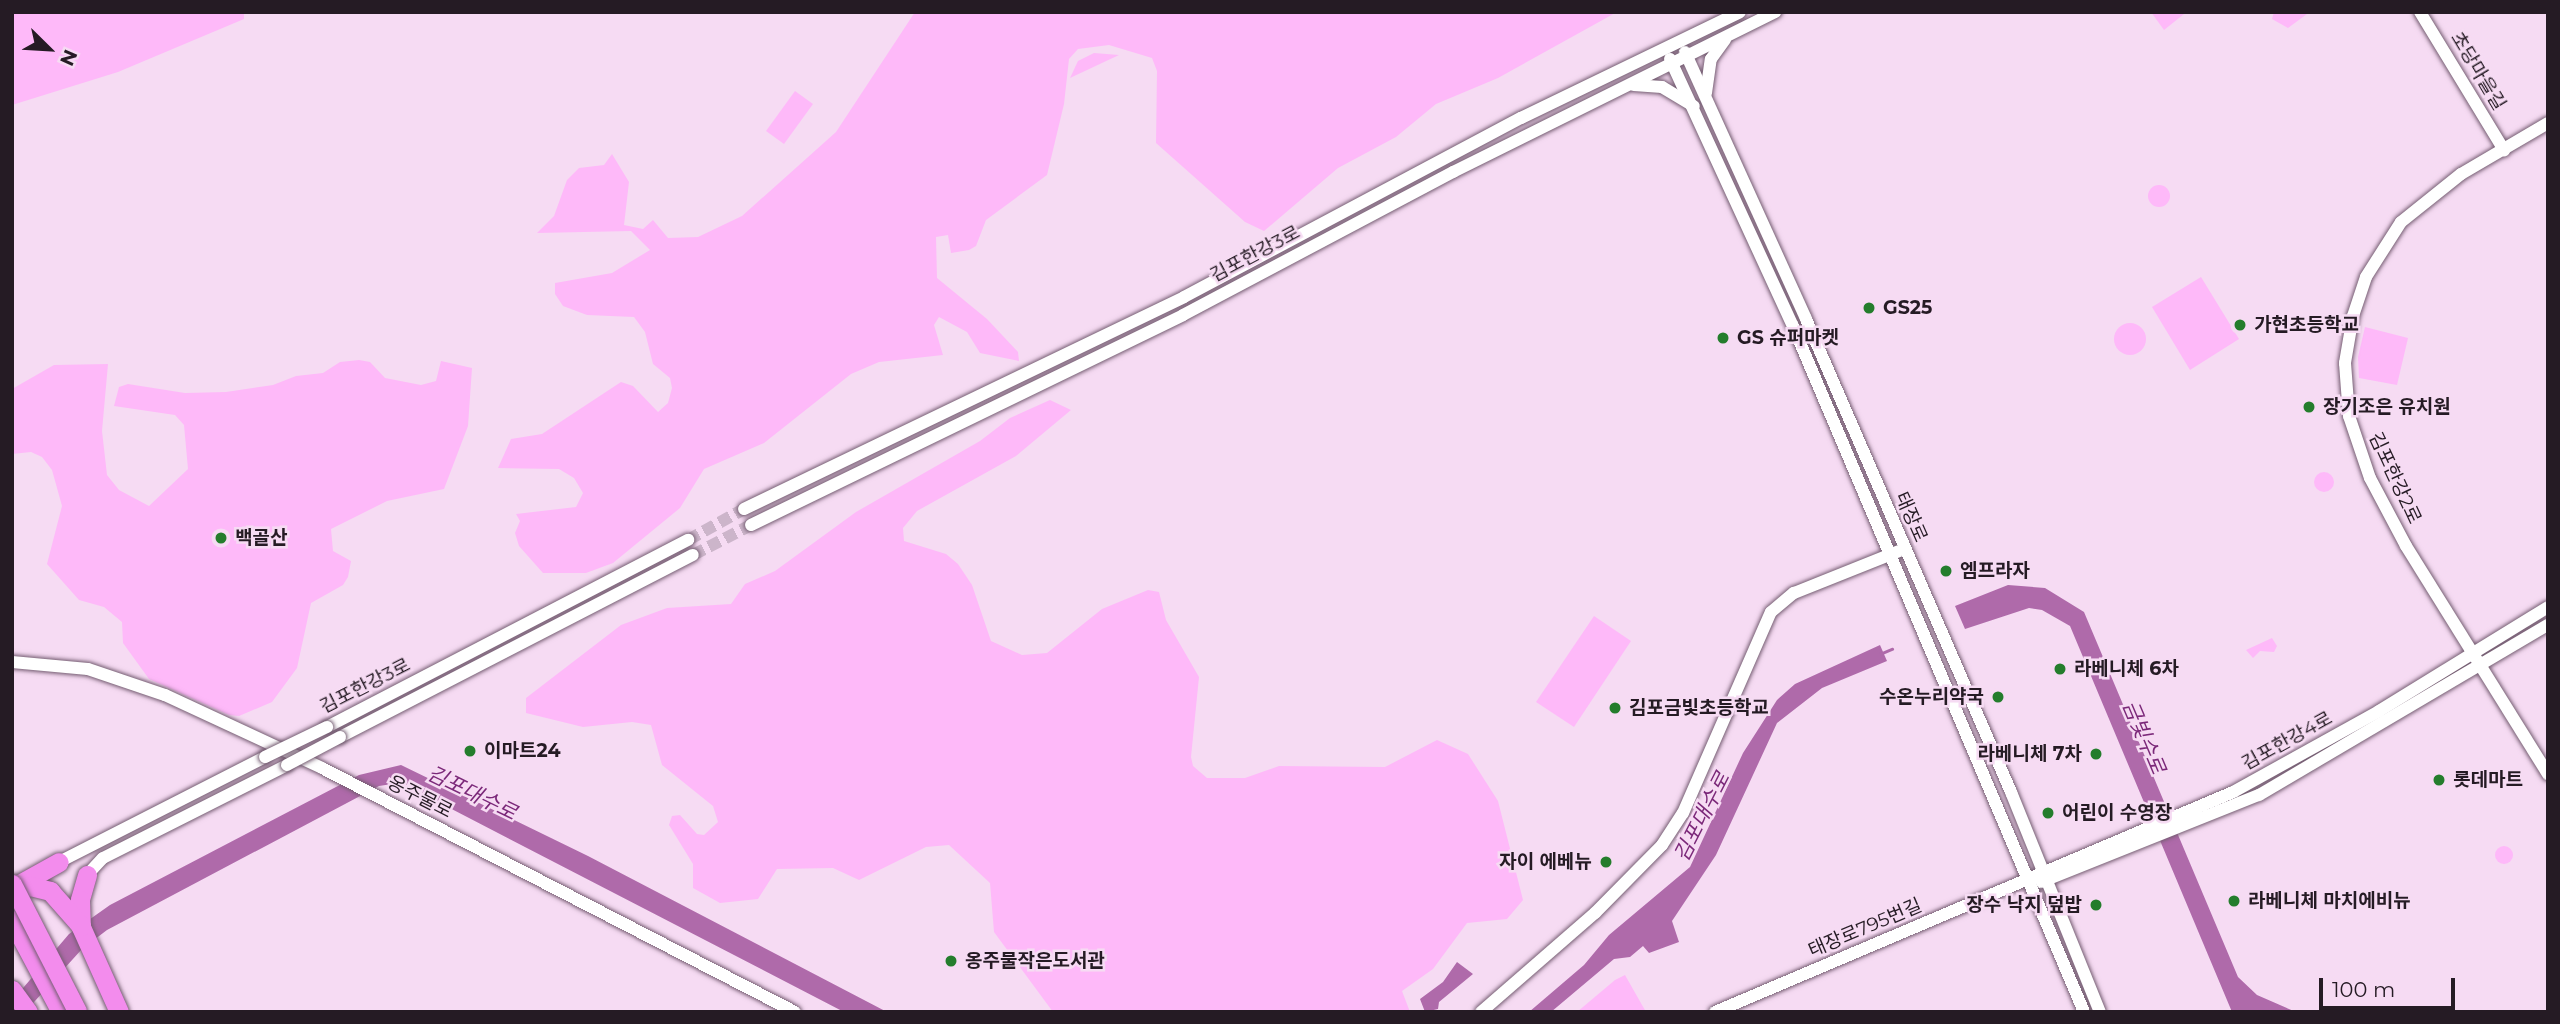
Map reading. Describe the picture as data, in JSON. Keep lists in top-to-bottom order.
{
  "streets": {
    "street": [
      "초당마을길",
      "김포한강3로",
      "김포한강2로",
      "태장로",
      "김포한강4로",
      "옹주물로",
      "태장로795번길"
    ]
  },
  "crossings": [
    ["초당마을길", "김포한강2로"],
    ["김포한강3로", "태장로"],
    ["김포한강2로", "김포한강4로"],
    ["태장로", "김포한강4로"],
    ["태장로", "태장로795번길"],
    ["김포한강4로", "태장로795번길"]
  ],
  "water": ["금빛수로", "김포대수로"],
  "places": [
    "GS25",
    "가현초등학교",
    "GS 슈퍼마켓",
    "장기조은 유치원",
    "백골산",
    "엠프라자",
    "라베니체 6차",
    "수온누리약국",
    "김포금빛초등학교",
    "이마트24",
    "라베니체 7차",
    "롯데마트",
    "어린이 수영장",
    "자이 에베뉴",
    "라베니체 마치에비뉴",
    "장수 낙지 덮밥",
    "옹주물작은도서관"
  ],
  "scale_bar": "100 m",
  "north": "bottom right"
}
